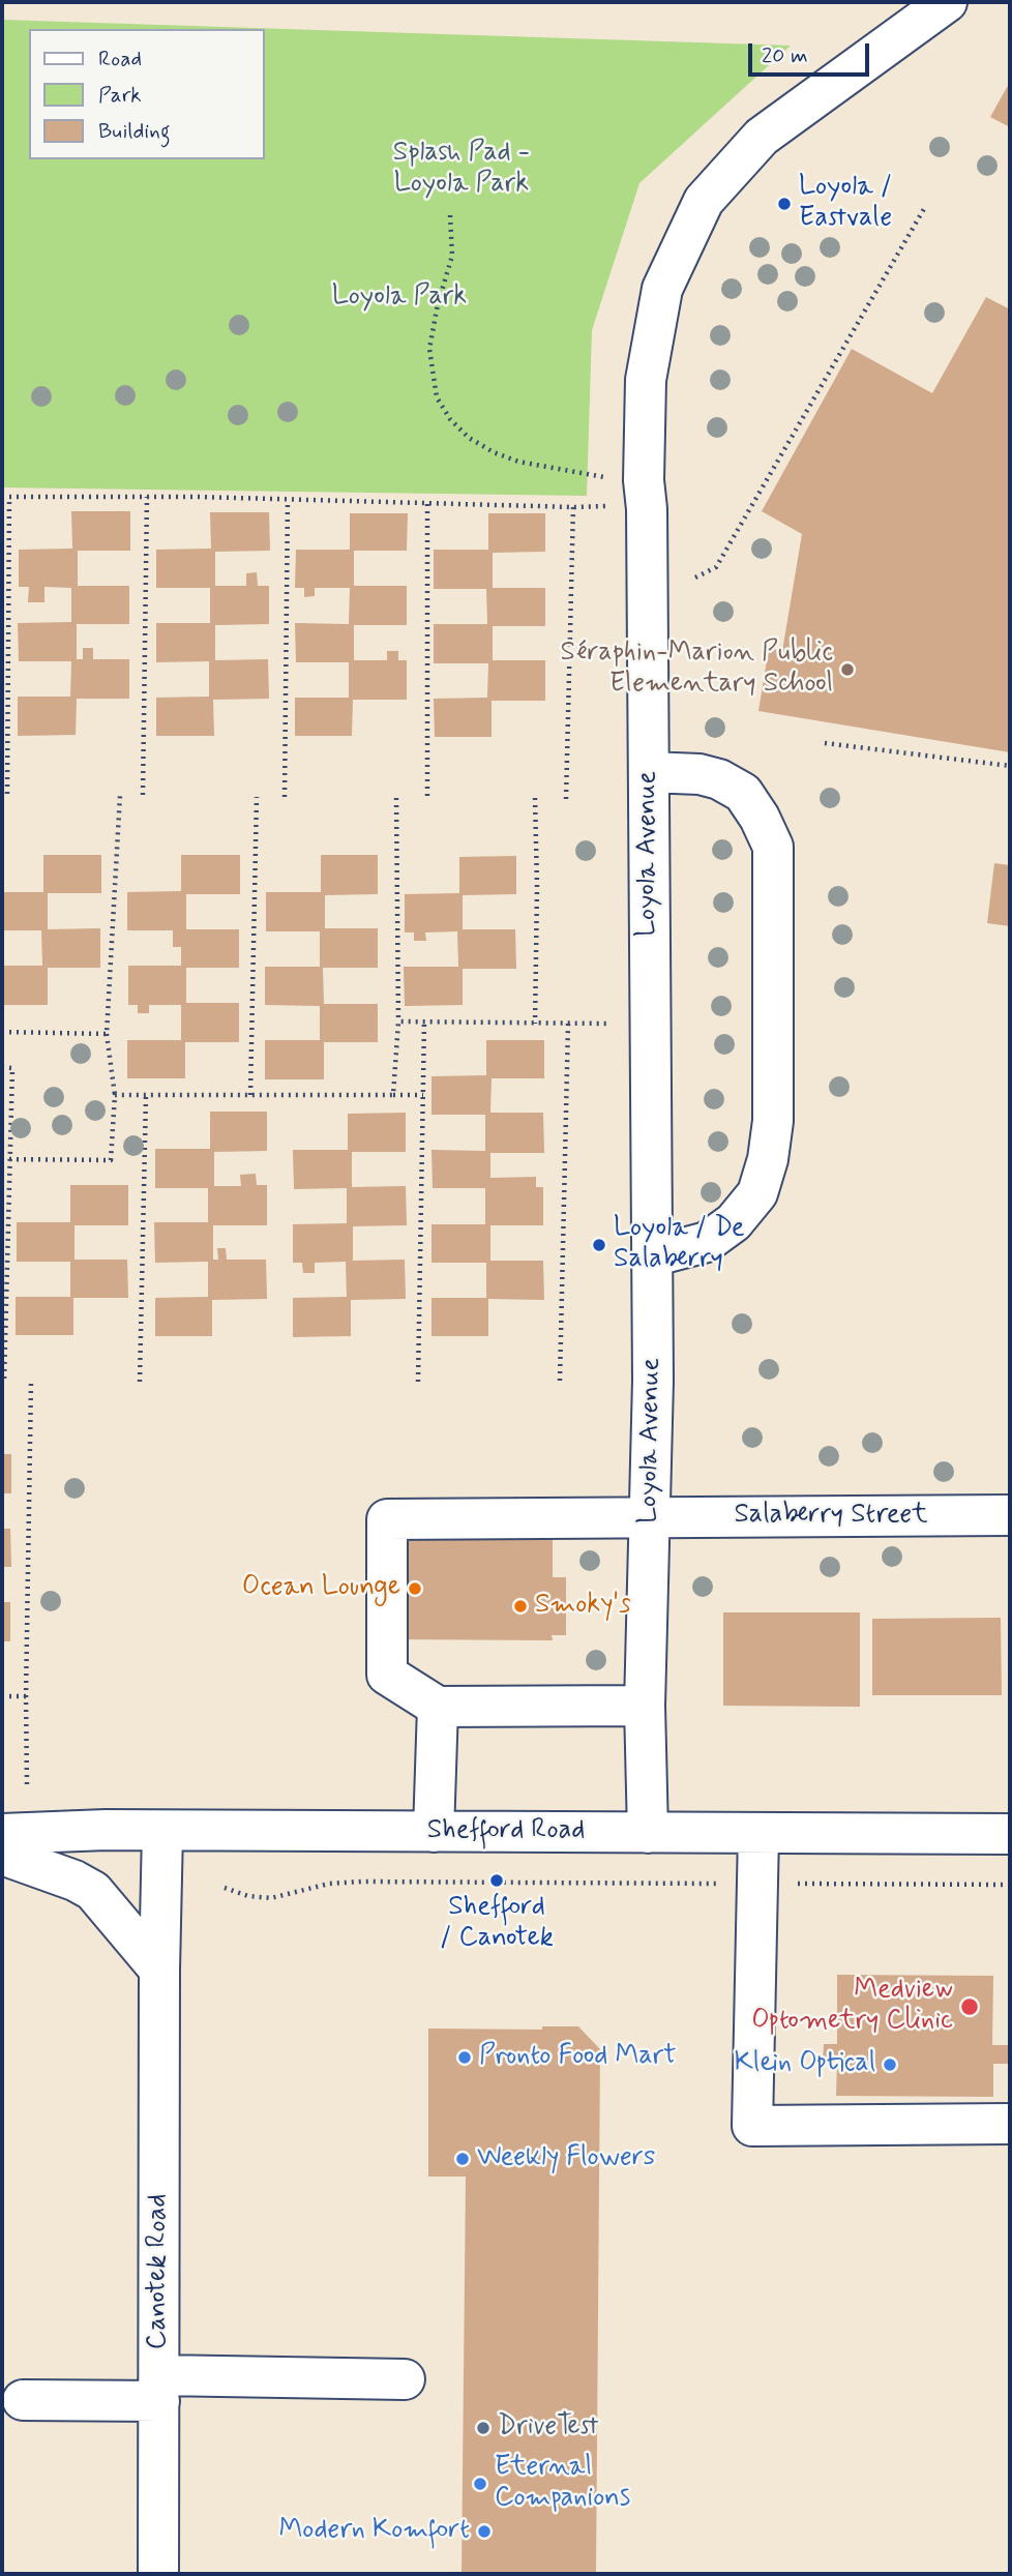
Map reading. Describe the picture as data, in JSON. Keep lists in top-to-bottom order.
{
  "streets": {
    "street": [
      "Loyola Avenue",
      "Salaberry Street",
      "Shefford Road",
      "Canotek Road"
    ]
  },
  "crossings": [
    ["Loyola Avenue", "Salaberry Street"],
    ["Loyola Avenue", "Shefford Road"],
    ["Shefford Road", "Canotek Road"]
  ],
  "parks": ["Splash Pad - Loyola Park", "Loyola Park"],
  "places": [
    "Loyola / Eastvale",
    "Séraphin-Marion Public Elementary School",
    "Loyola / De Salaberry",
    "Ocean Lounge",
    "Smoky's",
    "Shefford / Canotek",
    "Medview Optometry Clinic",
    "Pronto Food Mart",
    "Klein Optical",
    "Weekly Flowers",
    "DriveTest",
    "Eternal Companions",
    "Modern Komfort"
  ],
  "legend": ["Road", "Park", "Building"],
  "scale_bar": "20 m"
}
